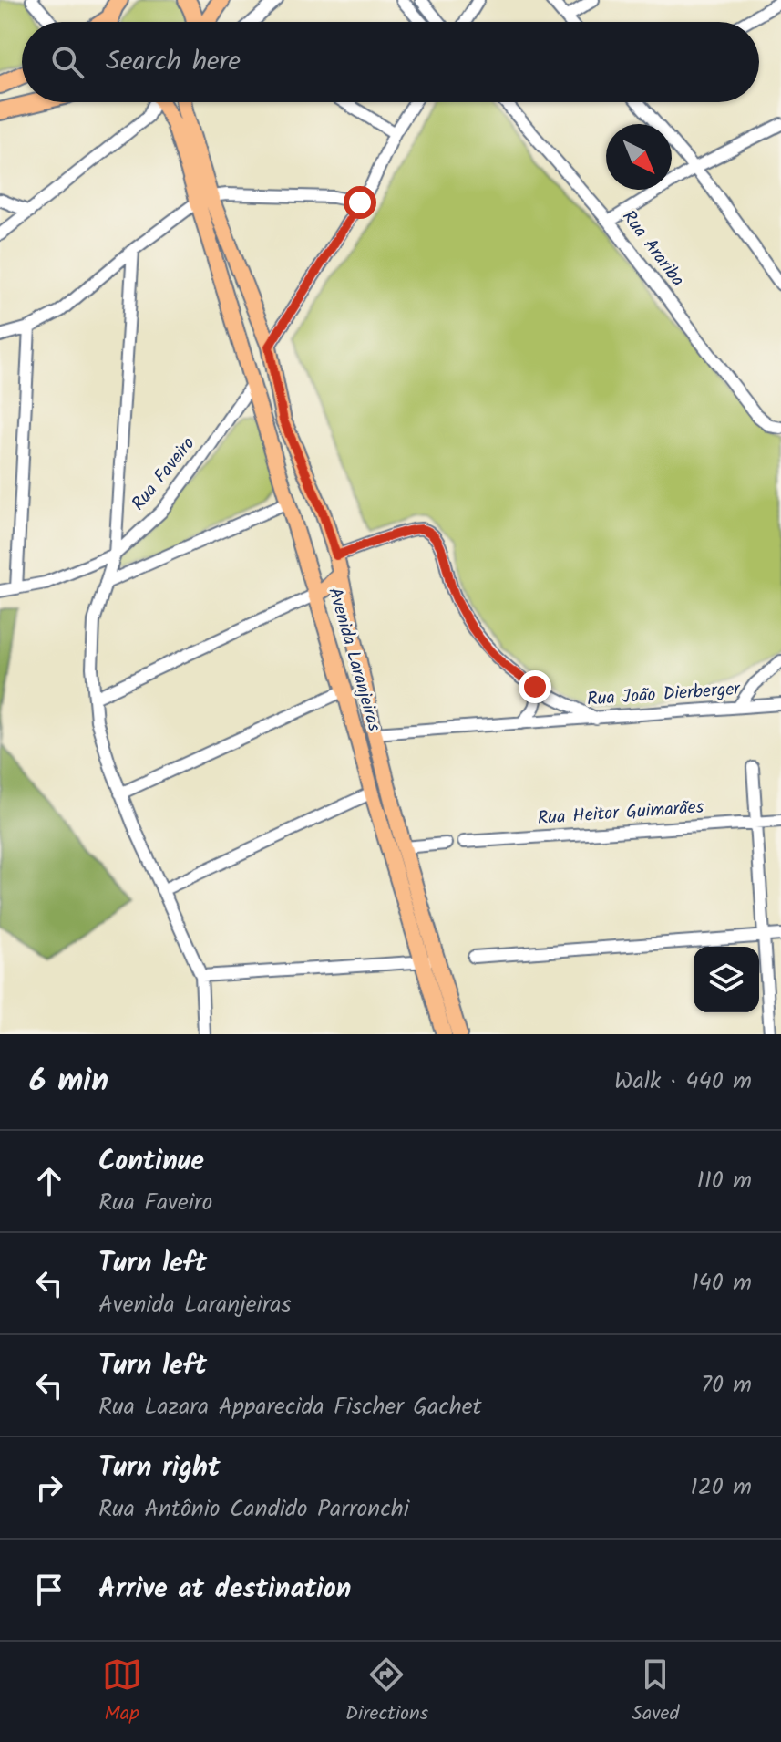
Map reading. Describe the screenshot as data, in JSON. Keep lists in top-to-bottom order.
{
  "streets": {
    "main road": ["Avenida Laranjeiras"],
    "street": [
      "Rua Arariba",
      "Rua Faveiro",
      "Rua João Dierberger",
      "Rua Heitor Guimarães"
    ]
  },
  "crossings": [
    ["Rua Faveiro", "Avenida Laranjeiras"],
    ["Avenida Laranjeiras", "Rua João Dierberger"]
  ],
  "north": "bottom right",
  "page": {
    "search": "Search here",
    "heading": ["6 min", "Walk · 440 m"],
    "list": [
      ["Continue", "Rua Faveiro", "110 m"],
      ["Turn left", "Avenida Laranjeiras", "140 m"],
      ["Turn left", "Rua Lazara Apparecida Fischer Gachet", "70 m"],
      ["Turn right", "Rua Antônio Candido Parronchi", "120 m"],
      "Arrive at destination"
    ],
    "nav": ["Map", "Directions", "Saved"]
  }
}
